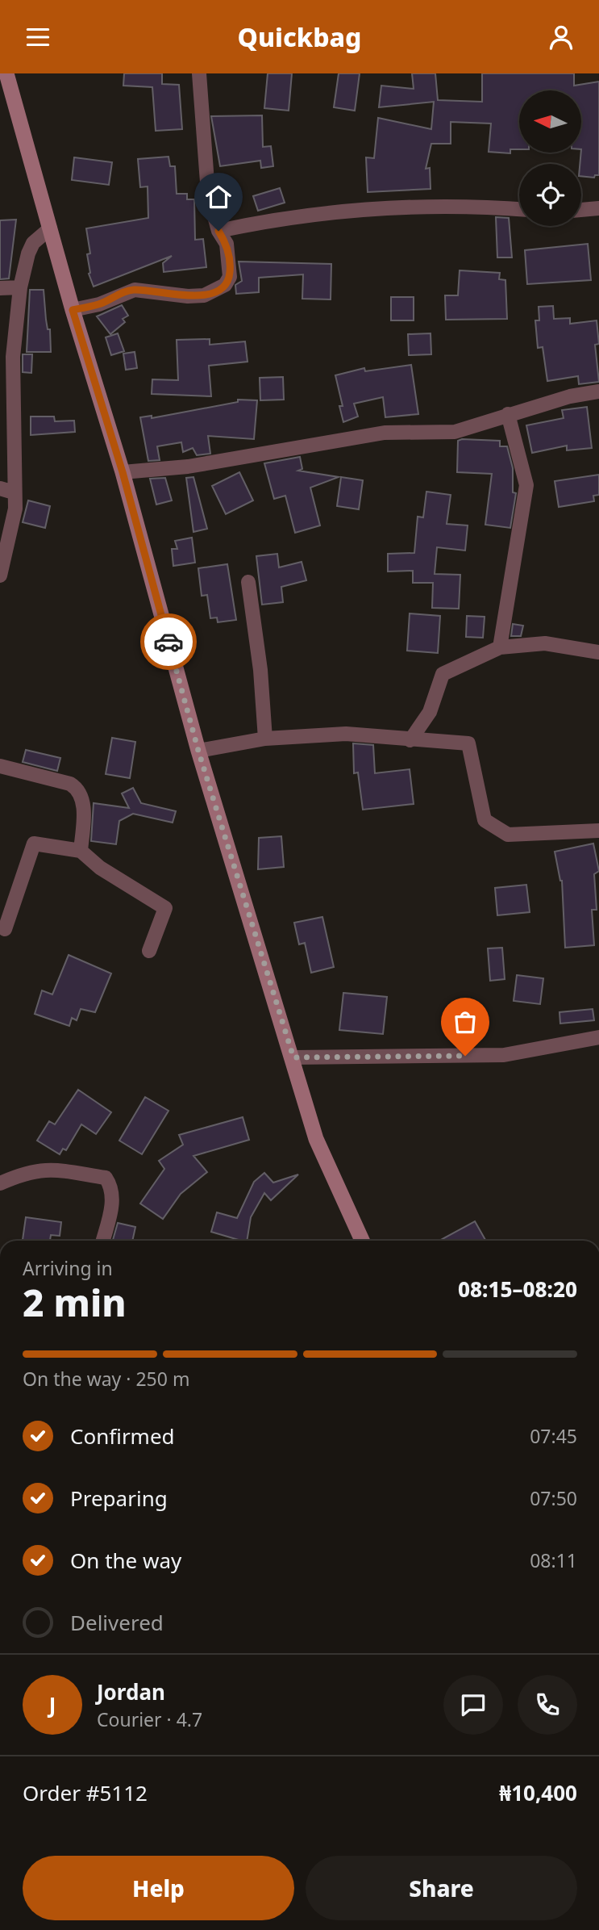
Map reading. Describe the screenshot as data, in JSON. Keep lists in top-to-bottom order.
{
  "north": "left",
  "page": {
    "header": "Quickbag",
    "heading": ["2 min", "Arriving in", "08:15–08:20"],
    "panel": [
      "Jordan",
      "Courier · 4.7",
      "Order #5112",
      "₦10,400"
    ],
    "bar": "On the way · 250 m",
    "list": [
      ["Confirmed", "07:45"],
      ["Preparing", "07:50"],
      ["On the way", "08:11"],
      "Delivered"
    ],
    "round": "J",
    "buttons": ["Help", "Share"]
  }
}
